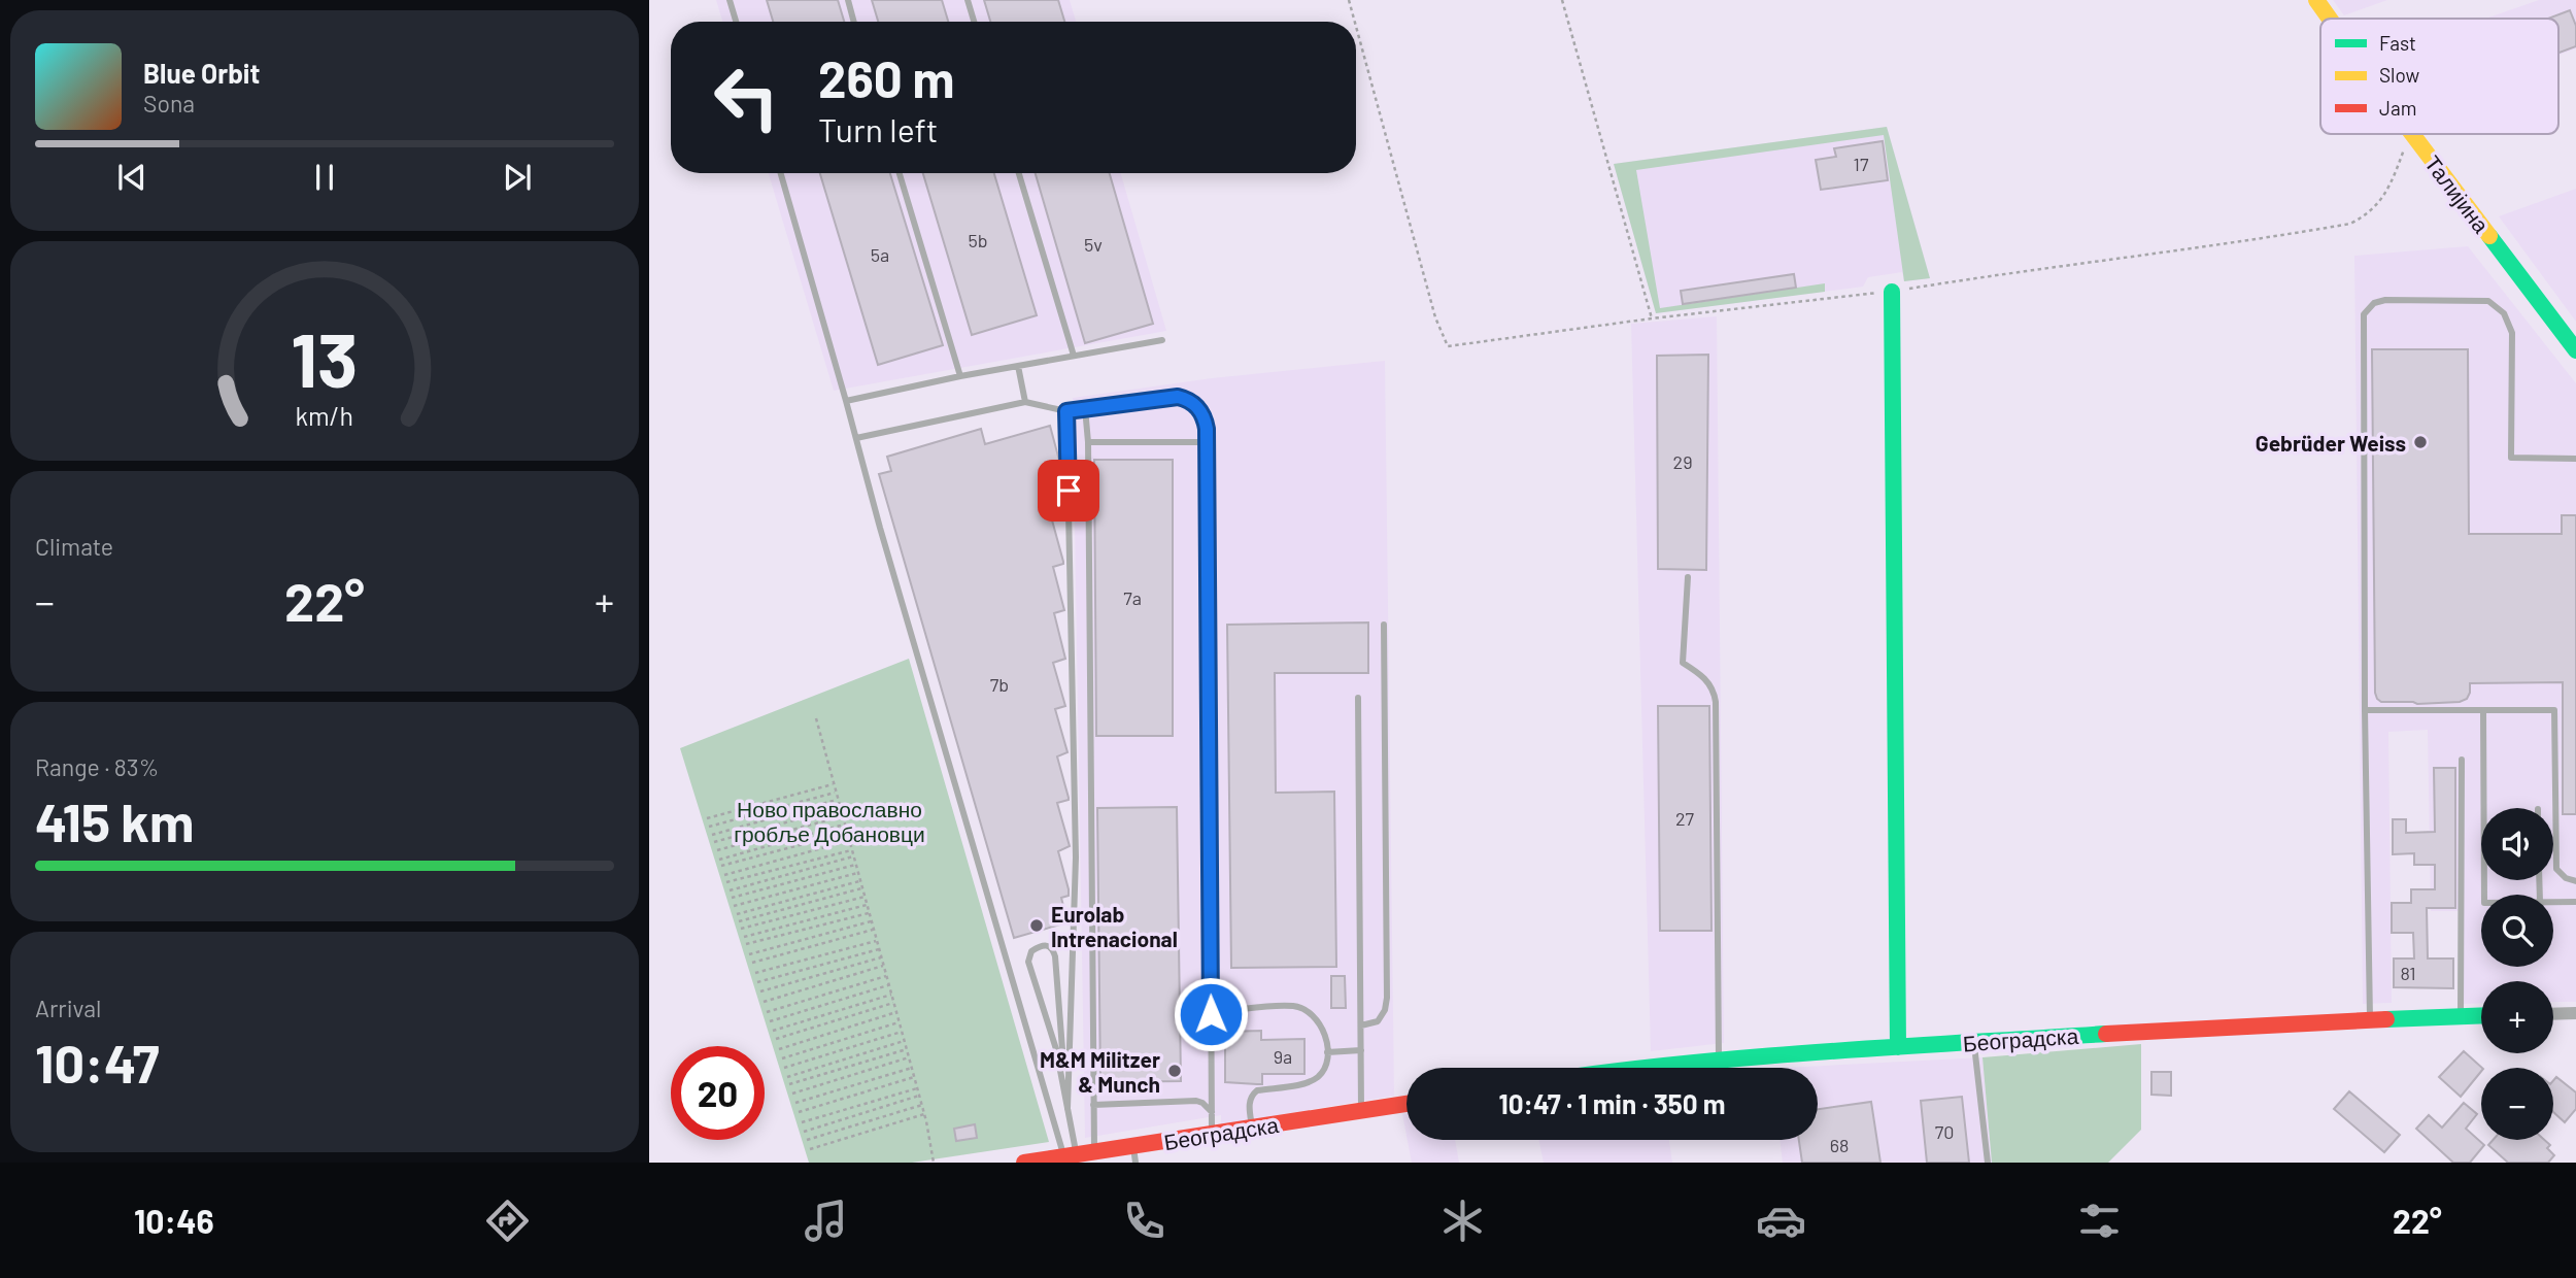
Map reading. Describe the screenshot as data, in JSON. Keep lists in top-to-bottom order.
{
  "streets": {
    "street": ["Талијина", "Београдска"]
  },
  "parks": ["Ново православно гробље Добановци"],
  "places": ["Gebrüder Weiss", "Eurolab Intrenacional", "M&M Militzer & Munch"],
  "house_numbers": [
    "17",
    "5b",
    "5v",
    "5a",
    "29",
    "7a",
    "7b",
    "27",
    "81",
    "9a",
    "70",
    "68"
  ],
  "legend": ["Fast", "Slow", "Jam"],
  "page": {
    "turn": ["260 m", "Turn left"],
    "song": ["Blue Orbit", "Sona"],
    "tile": [
      "Climate",
      ["Range · 83%", "415 km"],
      ["Arrival", "10:47"]
    ],
    "heat": ["−", "22°", "+"],
    "map_buttons": ["+", "−"],
    "limit": "20",
    "trip": "10:47 · 1 min · 350 m",
    "tabs": ["10:46", "22°"],
    "gauge": ["13", "km/h"]
  }
}
